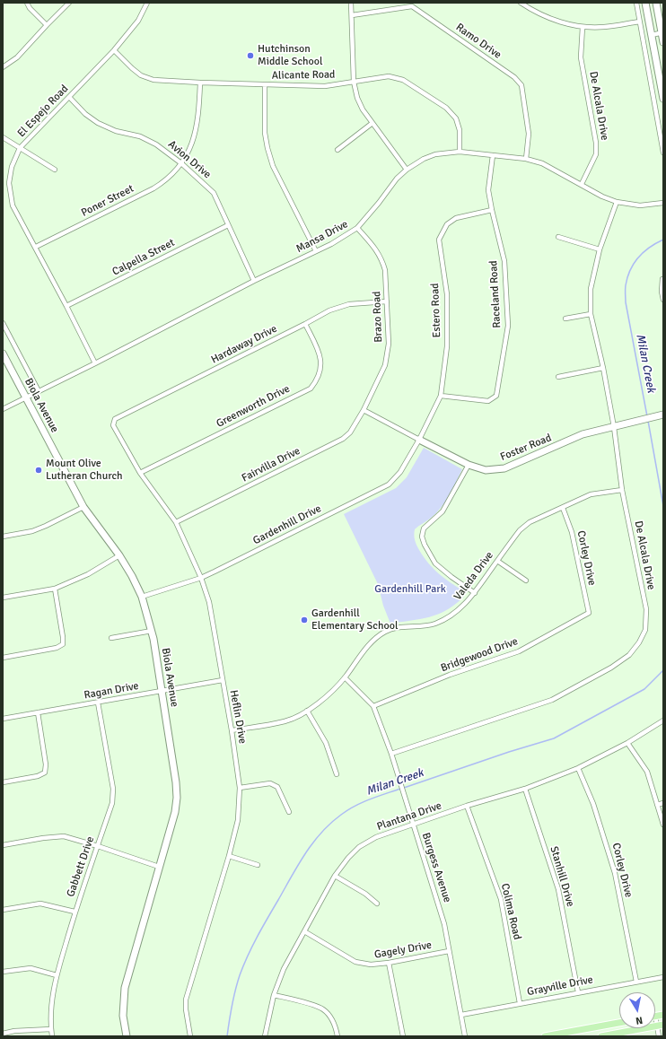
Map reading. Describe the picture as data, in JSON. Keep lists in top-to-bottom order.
{
  "streets": {
    "street": [
      "Ramo Drive",
      "Alicante Road",
      "De Alcala Drive",
      "El Espejo Road",
      "Avion Drive",
      "Poner Street",
      "Mansa Drive",
      "Calpella Street",
      "Raceland Road",
      "Estero Road",
      "Brazo Road",
      "Hardaway Drive",
      "Biola Avenue",
      "Greenworth Drive",
      "Foster Road",
      "Fairvilla Drive",
      "Gardenhill Drive",
      "Corley Drive",
      "Valeda Drive",
      "Bridgewood Drive",
      "Ragan Drive",
      "Heflin Drive",
      "Plantana Drive",
      "Gabbett Drive",
      "Burgess Avenue",
      "Stanhill Drive",
      "Colima Road",
      "Gagely Drive",
      "Grayville Drive"
    ]
  },
  "crossings": [
    ["Ramo Drive", "Mansa Drive"],
    ["Alicante Road", "El Espejo Road"],
    ["Alicante Road", "Poner Street"],
    ["Alicante Road", "Mansa Drive"],
    ["De Alcala Drive", "Mansa Drive"],
    ["De Alcala Drive", "Foster Road"],
    ["De Alcala Drive", "Valeda Drive"],
    ["De Alcala Drive", "Burgess Avenue"],
    ["El Espejo Road", "Avion Drive"],
    ["El Espejo Road", "Poner Street"],
    ["El Espejo Road", "Mansa Drive"],
    ["El Espejo Road", "Calpella Street"],
    ["Avion Drive", "Poner Street"],
    ["Avion Drive", "Mansa Drive"],
    ["Avion Drive", "Calpella Street"],
    ["Mansa Drive", "Raceland Road"],
    ["Mansa Drive", "Brazo Road"],
    ["Mansa Drive", "Biola Avenue"],
    ["Raceland Road", "Estero Road"],
    ["Estero Road", "Foster Road"],
    ["Estero Road", "Gardenhill Drive"],
    ["Brazo Road", "Hardaway Drive"],
    ["Brazo Road", "Foster Road"],
    ["Brazo Road", "Fairvilla Drive"],
    ["Hardaway Drive", "Greenworth Drive"],
    ["Hardaway Drive", "Heflin Drive"],
    ["Biola Avenue", "Gardenhill Drive"],
    ["Biola Avenue", "Ragan Drive"],
    ["Greenworth Drive", "Heflin Drive"],
    ["Foster Road", "Fairvilla Drive"],
    ["Foster Road", "Gardenhill Drive"],
    ["Fairvilla Drive", "Heflin Drive"],
    ["Gardenhill Drive", "Heflin Drive"],
    ["Corley Drive", "Valeda Drive"],
    ["Corley Drive", "Bridgewood Drive"],
    ["Corley Drive", "Plantana Drive"],
    ["Corley Drive", "Grayville Drive"],
    ["Valeda Drive", "Heflin Drive"],
    ["Valeda Drive", "Burgess Avenue"],
    ["Bridgewood Drive", "Burgess Avenue"],
    ["Ragan Drive", "Heflin Drive"],
    ["Ragan Drive", "Gabbett Drive"],
    ["Plantana Drive", "Burgess Avenue"],
    ["Plantana Drive", "Stanhill Drive"],
    ["Plantana Drive", "Colima Road"],
    ["Plantana Drive", "Gagely Drive"],
    ["Burgess Avenue", "Gagely Drive"],
    ["Burgess Avenue", "Grayville Drive"],
    ["Stanhill Drive", "Grayville Drive"],
    ["Colima Road", "Grayville Drive"]
  ],
  "water": ["Milan Creek"],
  "parks": ["Gardenhill Park"],
  "places": ["Hutchinson Middle School", "Mount Olive Lutheran Church", "Gardenhill Elementary School"],
  "north": "bottom"
}
